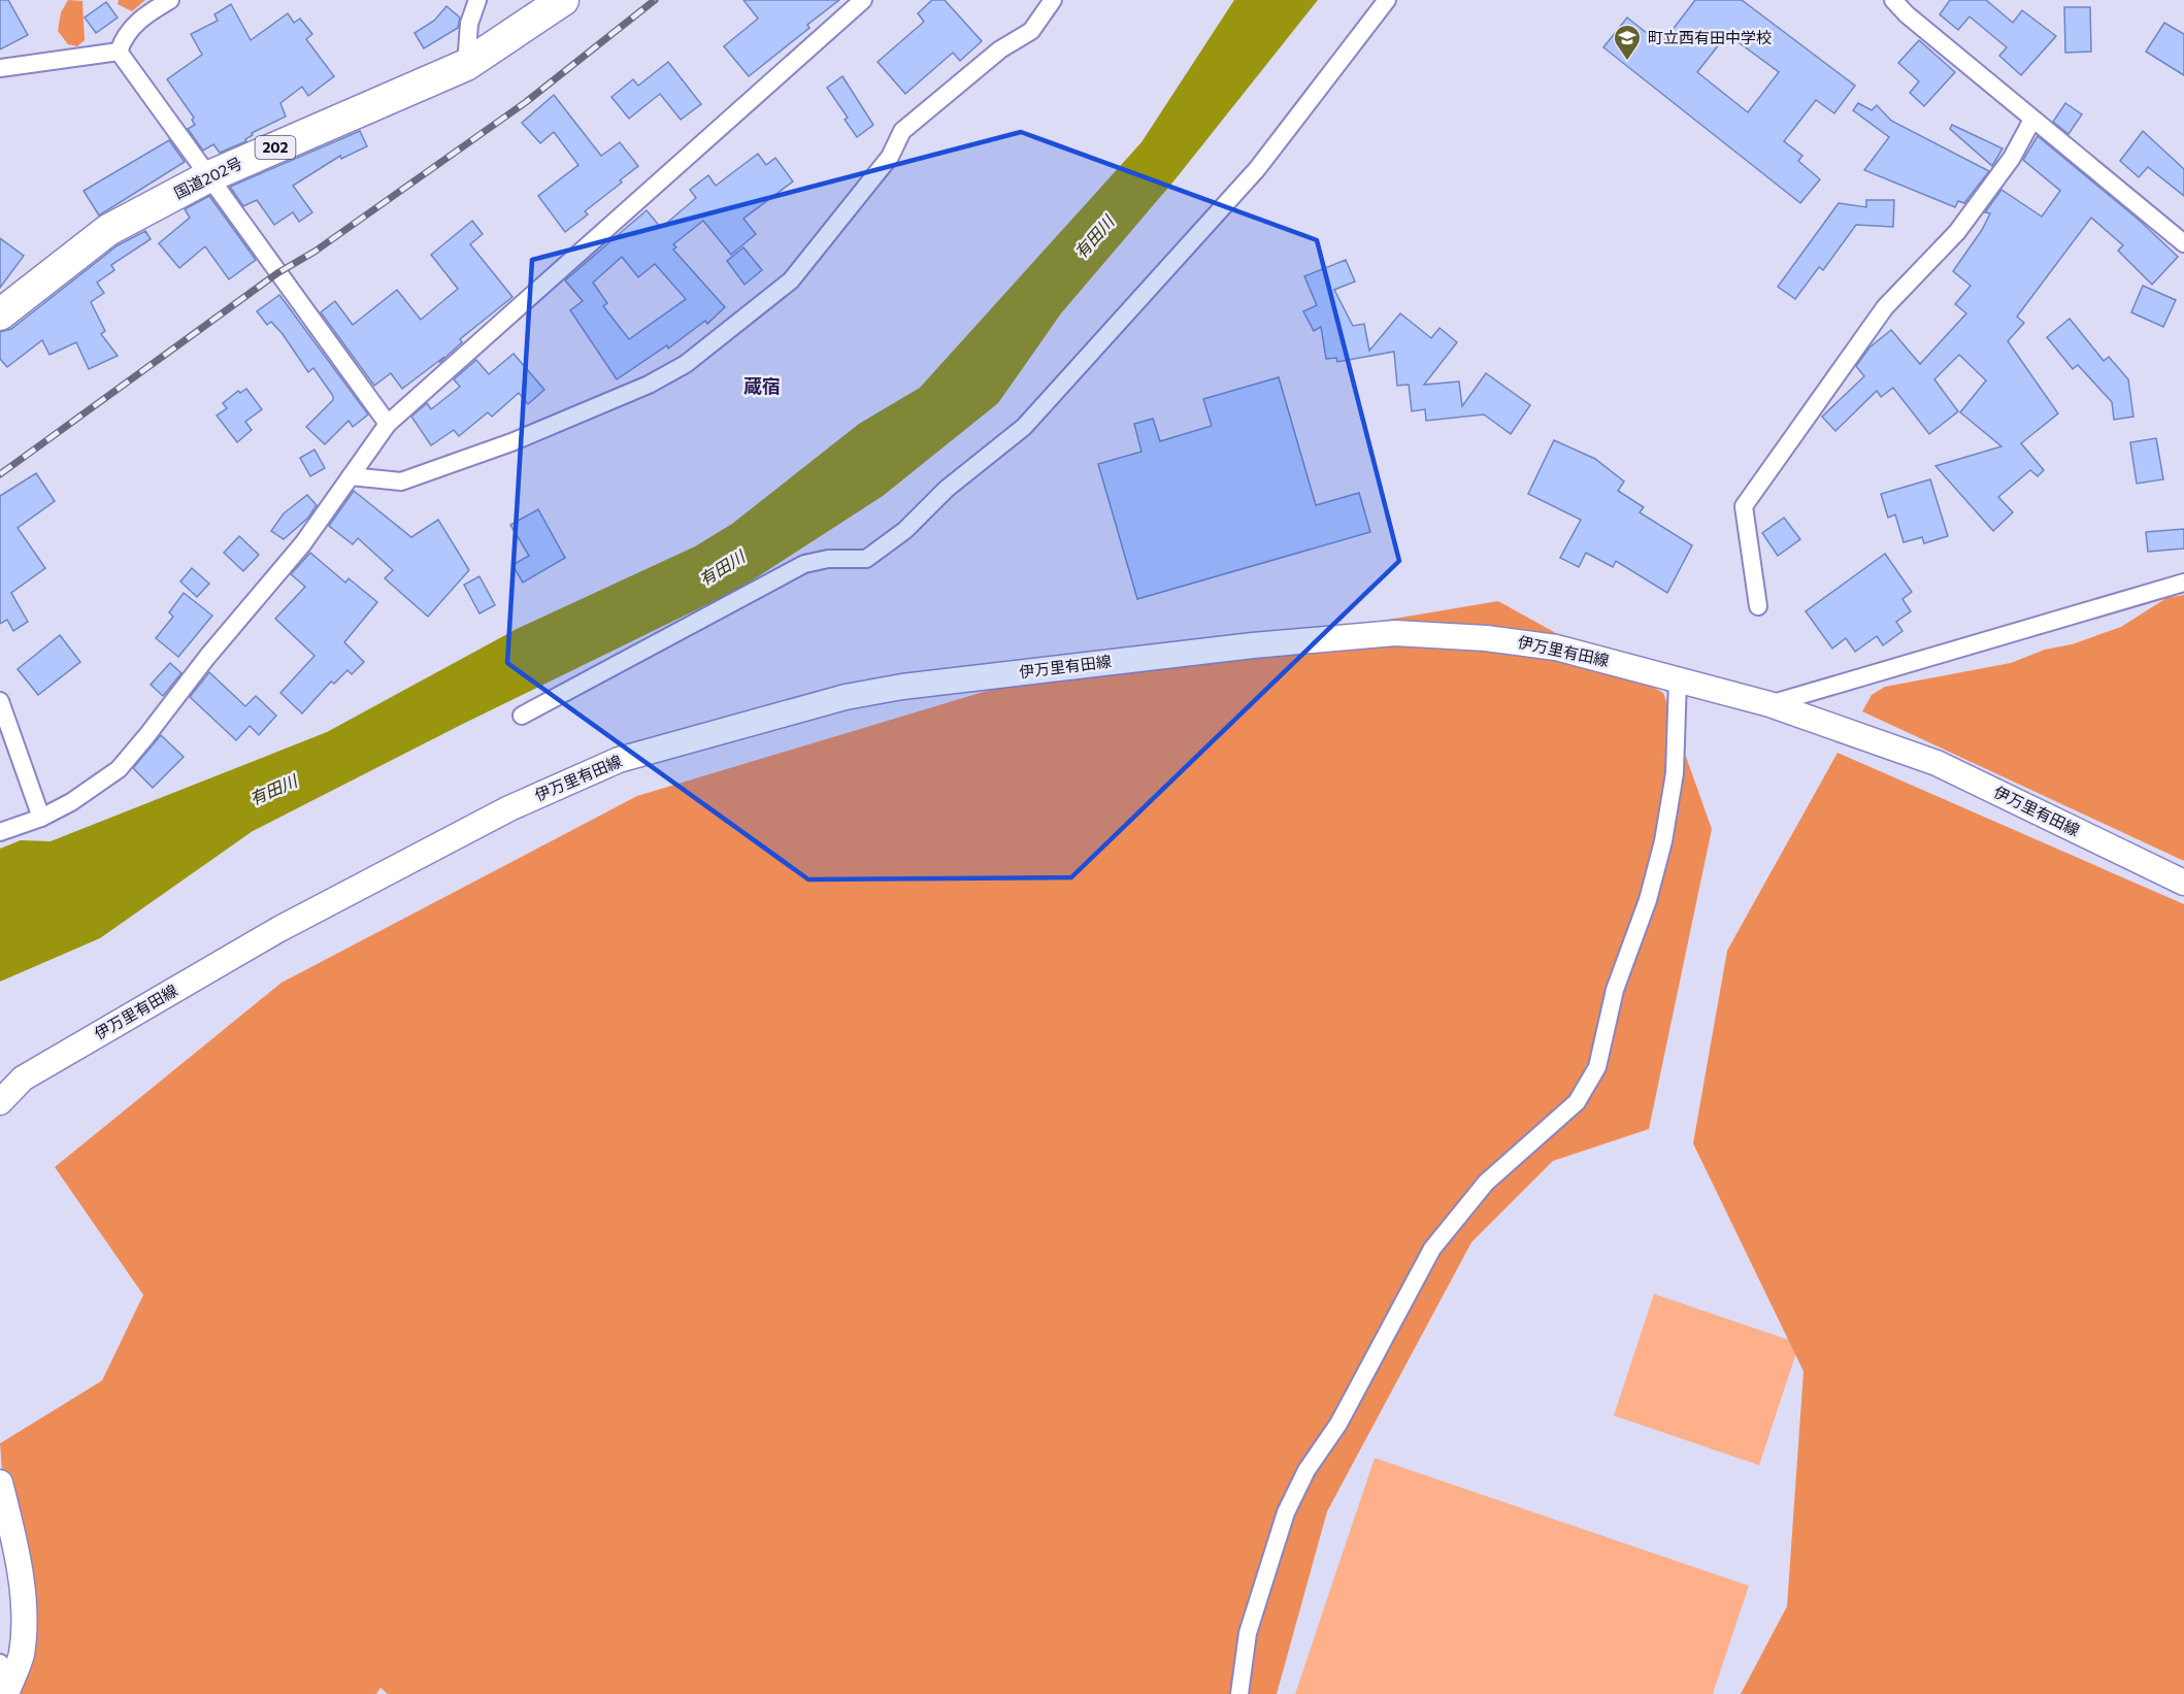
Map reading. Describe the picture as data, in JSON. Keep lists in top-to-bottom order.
{
  "streets": {
    "highway": ["202", "国道202号"],
    "main road": ["伊万里有田線"]
  },
  "districts": ["蔵宿"],
  "water": ["有田川"],
  "places": {
    "school or university": ["町立西有田中学校"]
  }
}
